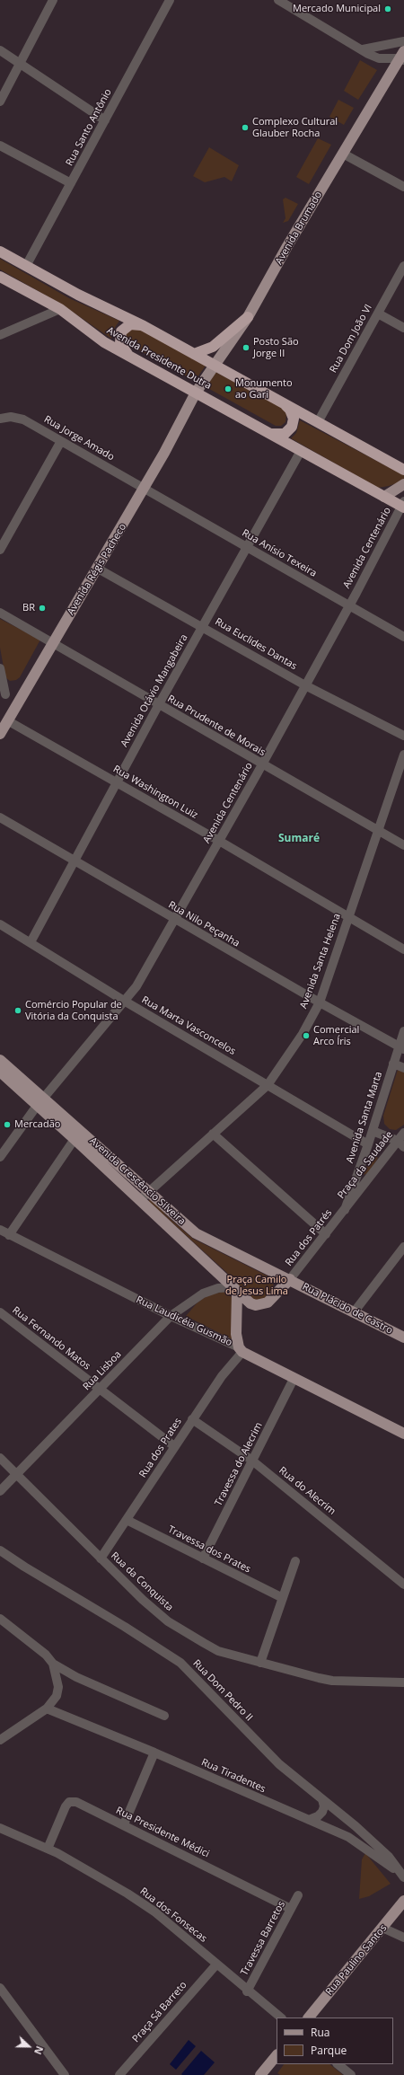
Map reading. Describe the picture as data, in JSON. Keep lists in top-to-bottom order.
{
  "streets": {
    "highway": ["Avenida Presidente Dutra"],
    "main road": [
      "Avenida Brumado",
      "Avenida Régis Pacheco",
      "Avenida Crescêncio Silveira",
      "Rua Plácido de Castro",
      "Rua Laudicéia Gusmão",
      "Rua Paulino Santos"
    ],
    "street": [
      "Rua Santo Antônio",
      "Rua Dom João VI",
      "Rua Jorge Amado",
      "Avenida Centenário",
      "Rua Anísio Texeira",
      "Rua Euclides Dantas",
      "Avenida Otávio Mangabeira",
      "Rua Prudente de Morais",
      "Rua Washington Luiz",
      "Rua Nilo Peçanha",
      "Avenida Santa Helena",
      "Rua Marta Vasconcelos",
      "Avenida Santa Marta",
      "Praça da Saudade",
      "Rua dos Patrés",
      "Rua Fernando Matos",
      "Rua Lisboa",
      "Rua dos Prates",
      "Travessa do Alecrim",
      "Rua do Alecrim",
      "Travessa dos Prates",
      "Rua da Conquista",
      "Rua Dom Pedro II",
      "Rua Tiradentes",
      "Rua Presidente Médici",
      "Rua dos Fonsecas",
      "Travessa Barretos",
      "Praça Sá Barreto"
    ]
  },
  "crossings": [
    ["Rua Santo Antônio", "Avenida Presidente Dutra"],
    ["Avenida Brumado", "Avenida Presidente Dutra"],
    ["Avenida Brumado", "Avenida Régis Pacheco"],
    ["Rua Dom João VI", "Avenida Presidente Dutra"],
    ["Avenida Presidente Dutra", "Avenida Centenário"],
    ["Avenida Presidente Dutra", "Avenida Otávio Mangabeira"],
    ["Rua Jorge Amado", "Rua Anísio Texeira"],
    ["Rua Jorge Amado", "Avenida Régis Pacheco"],
    ["Avenida Centenário", "Rua Anísio Texeira"],
    ["Avenida Centenário", "Rua Euclides Dantas"],
    ["Avenida Centenário", "Rua Prudente de Morais"],
    ["Avenida Centenário", "Rua Washington Luiz"],
    ["Avenida Centenário", "Rua Nilo Peçanha"],
    ["Avenida Centenário", "Rua Marta Vasconcelos"],
    ["Avenida Centenário", "Avenida Crescêncio Silveira"],
    ["Rua Anísio Texeira", "Avenida Régis Pacheco"],
    ["Rua Anísio Texeira", "Avenida Otávio Mangabeira"],
    ["Avenida Régis Pacheco", "Rua Euclides Dantas"],
    ["Avenida Régis Pacheco", "Rua Prudente de Morais"],
    ["Avenida Régis Pacheco", "Rua Washington Luiz"],
    ["Rua Euclides Dantas", "Avenida Otávio Mangabeira"],
    ["Avenida Otávio Mangabeira", "Rua Prudente de Morais"],
    ["Avenida Otávio Mangabeira", "Rua Washington Luiz"],
    ["Avenida Otávio Mangabeira", "Rua Nilo Peçanha"],
    ["Avenida Otávio Mangabeira", "Rua Marta Vasconcelos"],
    ["Rua Prudente de Morais", "Avenida Santa Helena"],
    ["Rua Washington Luiz", "Avenida Santa Helena"],
    ["Rua Nilo Peçanha", "Avenida Santa Helena"],
    ["Rua Nilo Peçanha", "Avenida Santa Marta"],
    ["Avenida Santa Helena", "Rua Marta Vasconcelos"],
    ["Avenida Santa Helena", "Avenida Crescêncio Silveira"],
    ["Rua Marta Vasconcelos", "Avenida Santa Marta"],
    ["Avenida Santa Marta", "Praça da Saudade"],
    ["Avenida Santa Marta", "Rua dos Patrés"],
    ["Praça da Saudade", "Rua dos Patrés"],
    ["Avenida Crescêncio Silveira", "Rua dos Patrés"],
    ["Avenida Crescêncio Silveira", "Rua Plácido de Castro"],
    ["Avenida Crescêncio Silveira", "Rua Lisboa"],
    ["Rua dos Patrés", "Rua Plácido de Castro"],
    ["Rua Laudicéia Gusmão", "Rua Lisboa"],
    ["Rua Laudicéia Gusmão", "Rua dos Prates"],
    ["Rua Laudicéia Gusmão", "Travessa do Alecrim"],
    ["Rua Fernando Matos", "Rua Lisboa"],
    ["Rua Fernando Matos", "Rua dos Prates"],
    ["Rua Lisboa", "Rua da Conquista"],
    ["Rua dos Prates", "Rua do Alecrim"],
    ["Rua dos Prates", "Travessa dos Prates"],
    ["Rua dos Prates", "Rua da Conquista"],
    ["Travessa do Alecrim", "Rua do Alecrim"],
    ["Travessa do Alecrim", "Travessa dos Prates"],
    ["Rua Dom Pedro II", "Rua Tiradentes"],
    ["Rua Presidente Médici", "Rua dos Fonsecas"],
    ["Rua Presidente Médici", "Travessa Barretos"],
    ["Rua dos Fonsecas", "Travessa Barretos"],
    ["Rua dos Fonsecas", "Praça Sá Barreto"]
  ],
  "districts": ["Sumaré"],
  "parks": ["Praça Camilo de Jesus Lima"],
  "places": [
    "Mercado Municipal",
    "Complexo Cultural Glauber Rocha",
    "Posto São Jorge II",
    "Monumento ao Gari",
    "BR",
    "Comércio Popular de Vitória da Conquista",
    "Comercial Arco Íris",
    "Mercadão"
  ],
  "legend": ["Rua", "Parque"],
  "north": "right"
}
